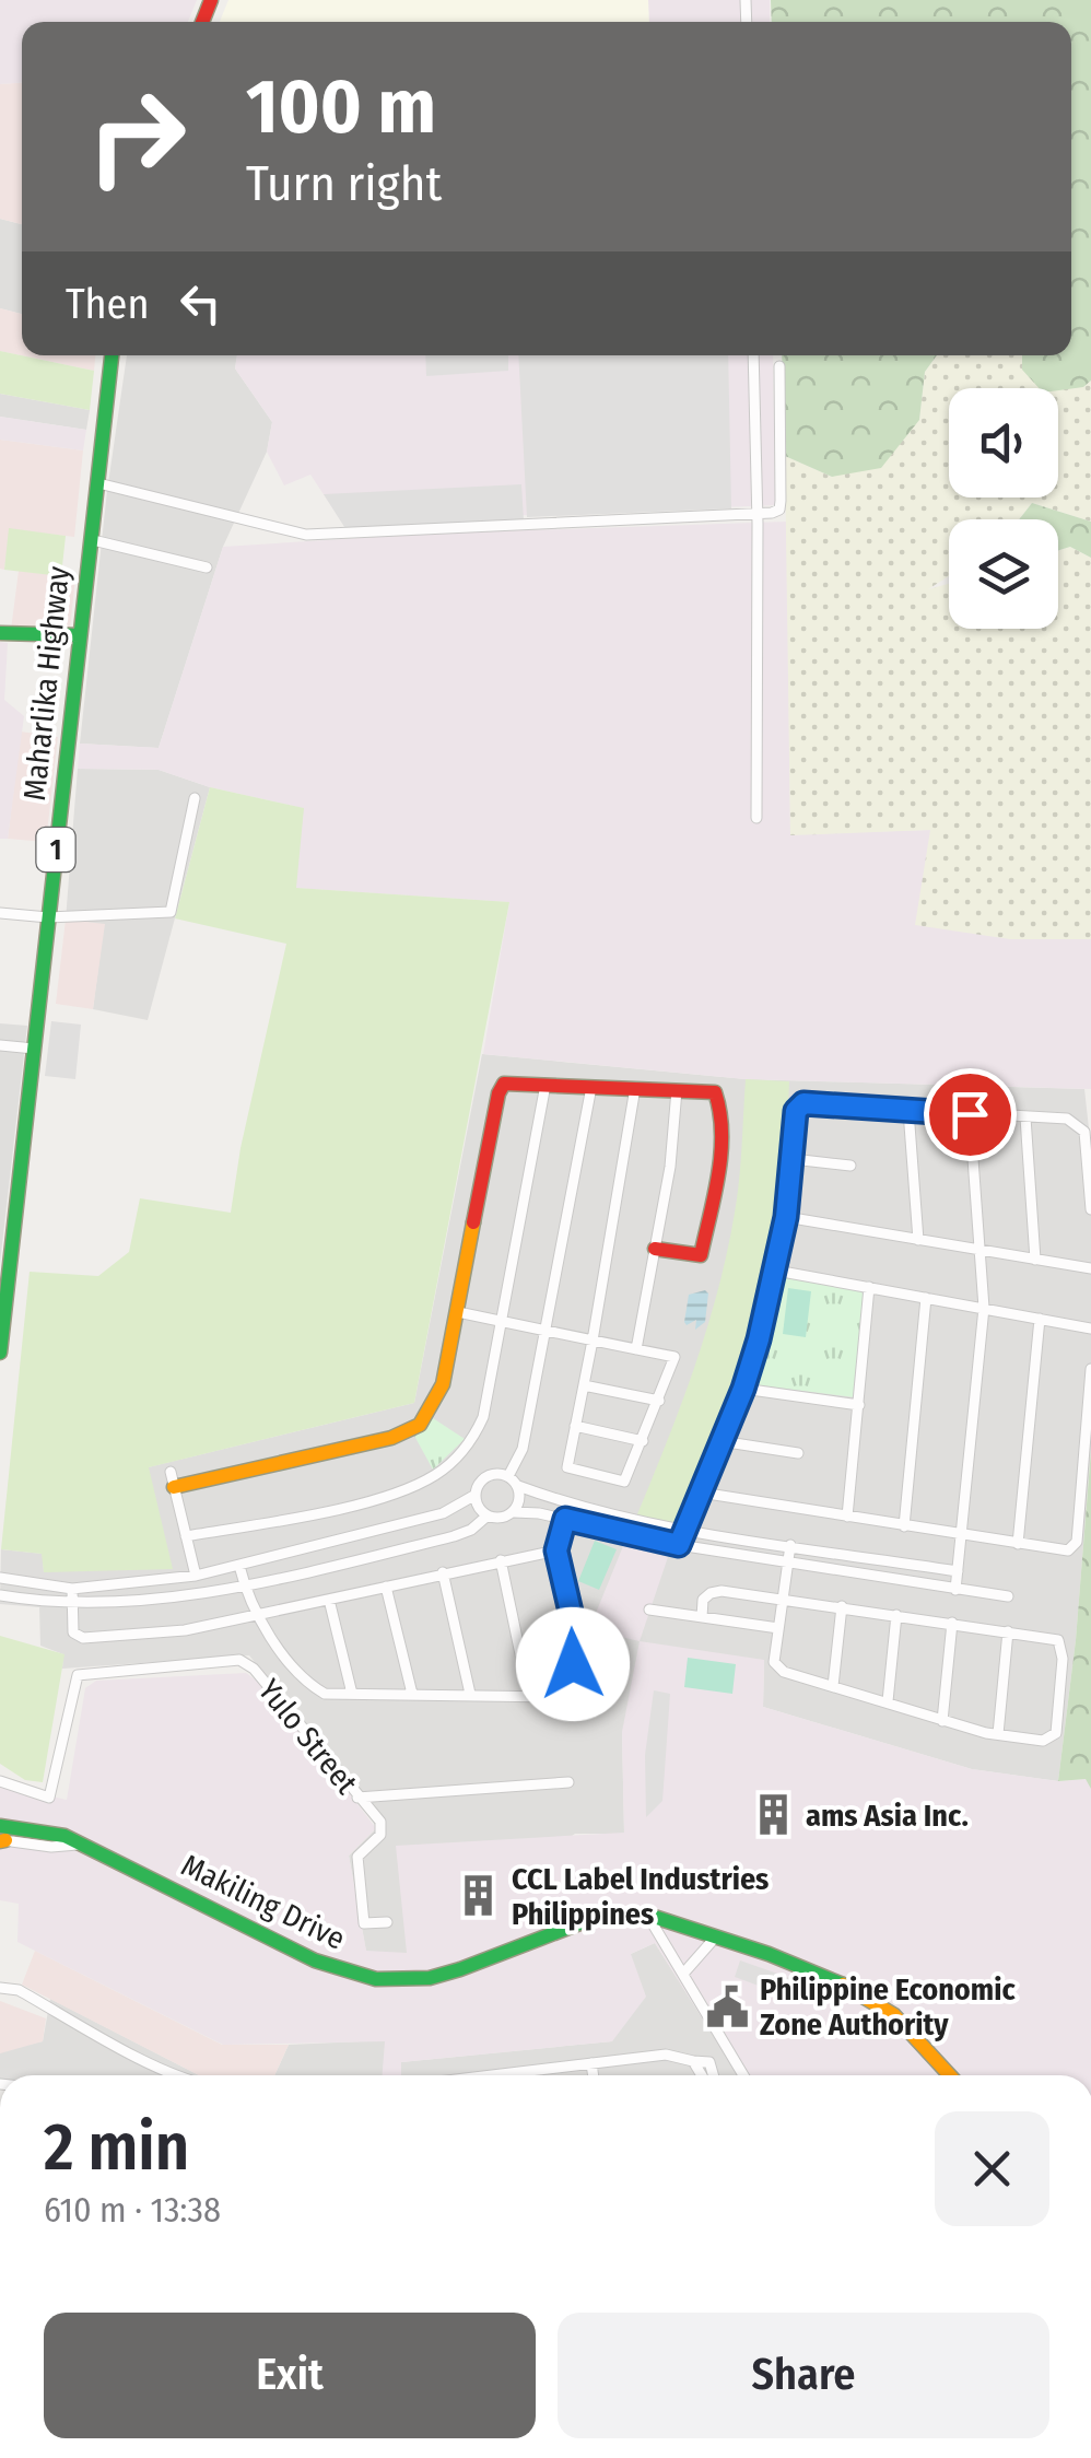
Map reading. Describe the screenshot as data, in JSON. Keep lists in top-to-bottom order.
{
  "streets": {
    "main road": ["Maharlika Highway", "1", "Makiling Drive"],
    "street": ["Yulo Street"]
  },
  "places": {
    "building": ["ams Asia Inc.", "CCL Label Industries Philippines"],
    "public building": ["Philippine Economic Zone Authority"]
  },
  "page": {
    "turn": ["100 m", "Turn right"],
    "then": "Then",
    "heading": ["2 min", "610 m · 13:38"],
    "buttons": ["Exit", "Share"]
  }
}
